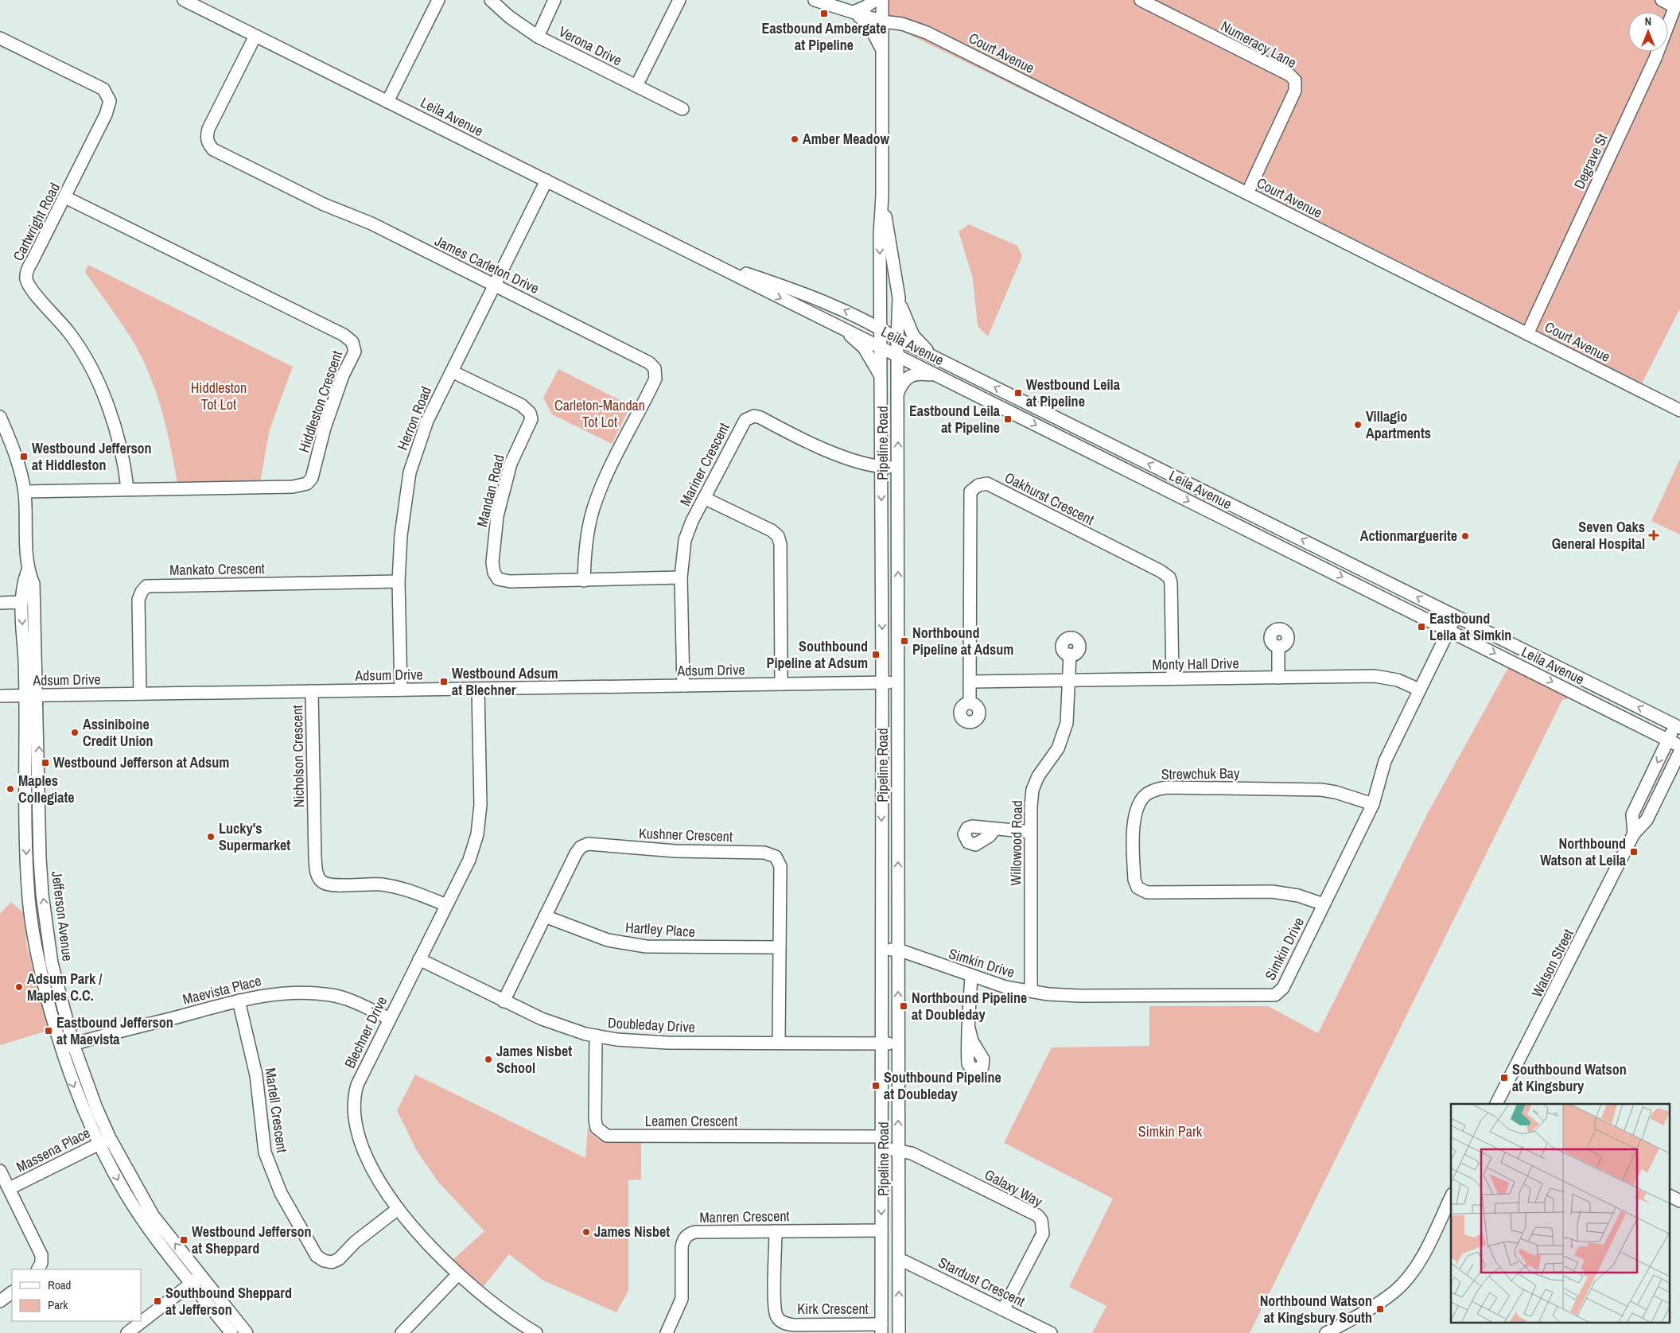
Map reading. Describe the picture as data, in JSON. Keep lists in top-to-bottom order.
{
  "streets": {
    "street": [
      "Numeracy Lane",
      "Verona Drive",
      "Court Avenue",
      "Leila Avenue",
      "Degrave St",
      "Cartwright Road",
      "James Carleton Drive",
      "Hiddleston Crescent",
      "Herron Road",
      "Pipeline Road",
      "Mariner Crescent",
      "Mandan Road",
      "Oakhurst Crescent",
      "Mankato Crescent",
      "Monty Hall Drive",
      "Adsum Drive",
      "Nicholson Crescent",
      "Strewchuk Bay",
      "Kushner Crescent",
      "Willowood Road",
      "Jefferson Avenue",
      "Hartley Place",
      "Simkin Drive",
      "Watson Street",
      "Maevista Place",
      "Doubleday Drive",
      "Blechner Drive",
      "Martell Crescent",
      "Leamen Crescent",
      "Massena Place",
      "Galaxy Way",
      "Manren Crescent",
      "Stardust Crescent",
      "Kirk Crescent"
    ]
  },
  "crossings": [
    ["Numeracy Lane", "Court Avenue"],
    ["Court Avenue", "Degrave St"],
    ["Court Avenue", "Pipeline Road"],
    ["Leila Avenue", "James Carleton Drive"],
    ["Leila Avenue", "Herron Road"],
    ["Leila Avenue", "Pipeline Road"],
    ["Leila Avenue", "Simkin Drive"],
    ["Cartwright Road", "Hiddleston Crescent"],
    ["James Carleton Drive", "Herron Road"],
    ["James Carleton Drive", "Mandan Road"],
    ["Hiddleston Crescent", "Jefferson Avenue"],
    ["Herron Road", "Mandan Road"],
    ["Herron Road", "Mankato Crescent"],
    ["Herron Road", "Adsum Drive"],
    ["Pipeline Road", "Mariner Crescent"],
    ["Pipeline Road", "Adsum Drive"],
    ["Pipeline Road", "Simkin Drive"],
    ["Pipeline Road", "Doubleday Drive"],
    ["Pipeline Road", "Leamen Crescent"],
    ["Pipeline Road", "Galaxy Way"],
    ["Pipeline Road", "Manren Crescent"],
    ["Pipeline Road", "Stardust Crescent"],
    ["Pipeline Road", "Kirk Crescent"],
    ["Mariner Crescent", "Mandan Road"],
    ["Mariner Crescent", "Adsum Drive"],
    ["Oakhurst Crescent", "Monty Hall Drive"],
    ["Mankato Crescent", "Adsum Drive"],
    ["Monty Hall Drive", "Willowood Road"],
    ["Monty Hall Drive", "Simkin Drive"],
    ["Adsum Drive", "Nicholson Crescent"],
    ["Adsum Drive", "Jefferson Avenue"],
    ["Adsum Drive", "Blechner Drive"],
    ["Nicholson Crescent", "Blechner Drive"],
    ["Strewchuk Bay", "Simkin Drive"],
    ["Kushner Crescent", "Hartley Place"],
    ["Kushner Crescent", "Doubleday Drive"],
    ["Willowood Road", "Simkin Drive"],
    ["Jefferson Avenue", "Maevista Place"],
    ["Jefferson Avenue", "Massena Place"],
    ["Maevista Place", "Blechner Drive"],
    ["Maevista Place", "Martell Crescent"],
    ["Doubleday Drive", "Blechner Drive"],
    ["Doubleday Drive", "Leamen Crescent"],
    ["Blechner Drive", "Martell Crescent"],
    ["Galaxy Way", "Stardust Crescent"],
    ["Manren Crescent", "Kirk Crescent"]
  ],
  "parks": ["Hiddleston Tot Lot", "Carleton-Mandan Tot Lot", "Simkin Park"],
  "places": {
    "transit": [
      "Eastbound Ambergate at Pipeline",
      "Westbound Leila at Pipeline",
      "Eastbound Leila at Pipeline",
      "Westbound Jefferson at Hiddleston",
      "Eastbound Leila at Simkin",
      "Northbound Pipeline at Adsum",
      "Southbound Pipeline at Adsum",
      "Westbound Adsum at Blechner",
      "Westbound Jefferson at Adsum",
      "Northbound Watson at Leila",
      "Northbound Pipeline at Doubleday",
      "Eastbound Jefferson at Maevista",
      "Southbound Watson at Kingsbury",
      "Southbound Pipeline at Doubleday",
      "Westbound Jefferson at Sheppard",
      "Southbound Sheppard at Jefferson",
      "Northbound Watson at Kingsbury South"
    ],
    "other": [
      "Amber Meadow",
      "Villagio Apartments",
      "Actionmarguerite",
      "Assiniboine Credit Union",
      "Maples Collegiate",
      "Lucky's Supermarket",
      "Adsum Park / Maples C.C.",
      "James Nisbet School",
      "James Nisbet"
    ],
    "health": ["Seven Oaks General Hospital"]
  },
  "legend": ["Road", "Park"],
  "north": "top"
}
